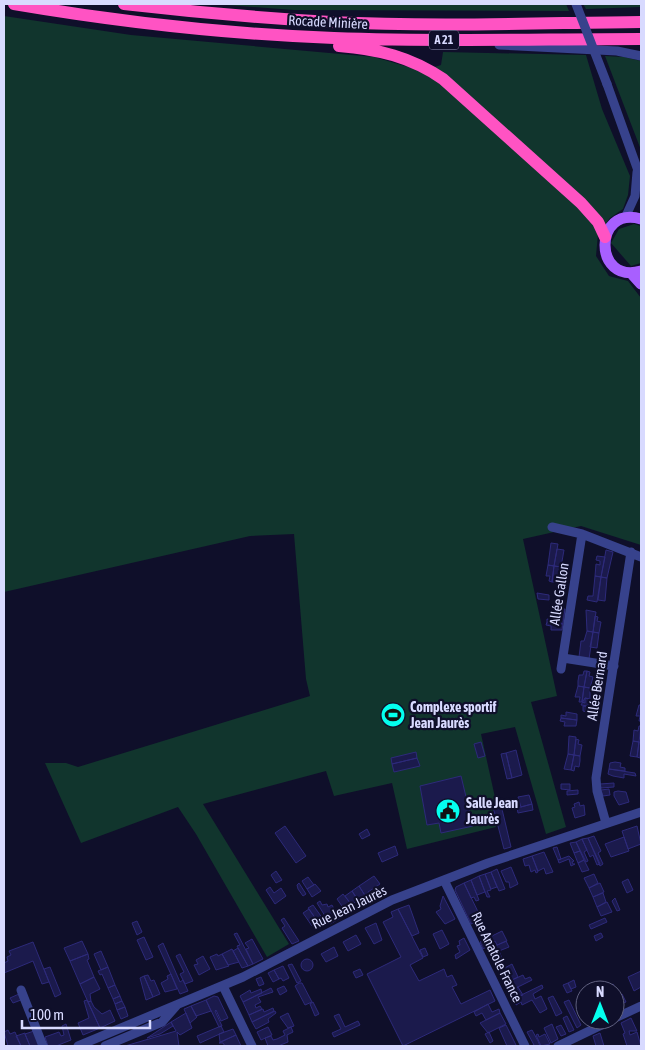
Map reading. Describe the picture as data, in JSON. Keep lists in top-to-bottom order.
{
  "streets": {
    "highway": ["Rocade Minière", "A 21"],
    "street": [
      "Allée Gallon",
      "Allée Bernard",
      "Rue Jean Jaurès",
      "Rue Anatole France"
    ]
  },
  "crossings": [
    ["Allée Bernard", "Rue Jean Jaurès"],
    ["Rue Jean Jaurès", "Rue Anatole France"]
  ],
  "places": {
    "sports": ["Complexe sportif Jean Jaurès"],
    "public building": ["Salle Jean Jaurès"]
  },
  "scale_bar": "100 m",
  "north": "top"
}
